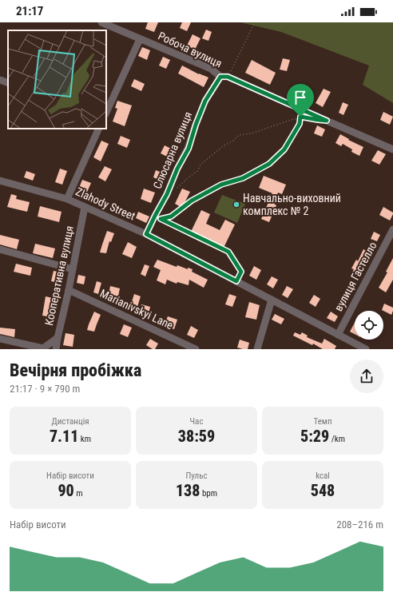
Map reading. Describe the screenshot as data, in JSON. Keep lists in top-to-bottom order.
{
  "streets": {
    "street": [
      "Робоча вулиця",
      "Слюсарна вулиця",
      "Zlahody Street",
      "Кооперативна вулиця",
      "вулиця Гастелло",
      "Marianivskyi Lane"
    ]
  },
  "crossings": [
    ["Робоча вулиця", "Слюсарна вулиця"],
    ["Слюсарна вулиця", "Zlahody Street"],
    ["Zlahody Street", "Кооперативна вулиця"],
    ["Zlahody Street", "вулиця Гастелло"],
    ["Кооперативна вулиця", "Marianivskyi Lane"]
  ],
  "places": ["Навчально-виховний комплекс № 2"],
  "page": {
    "status": "21:17",
    "heading": ["Вечірня пробіжка", "21:17 · 9 × 790 m"],
    "stats": [
      ["Дистанція", "7.11 km"],
      ["Час", "38:59"],
      ["Темп", "5:29 /km"],
      ["Набір висоти", "90 m"],
      ["Пульс", "138 bpm"],
      ["kcal", "548"]
    ],
    "chart": ["Набір висоти", "208–216 m"]
  }
}
